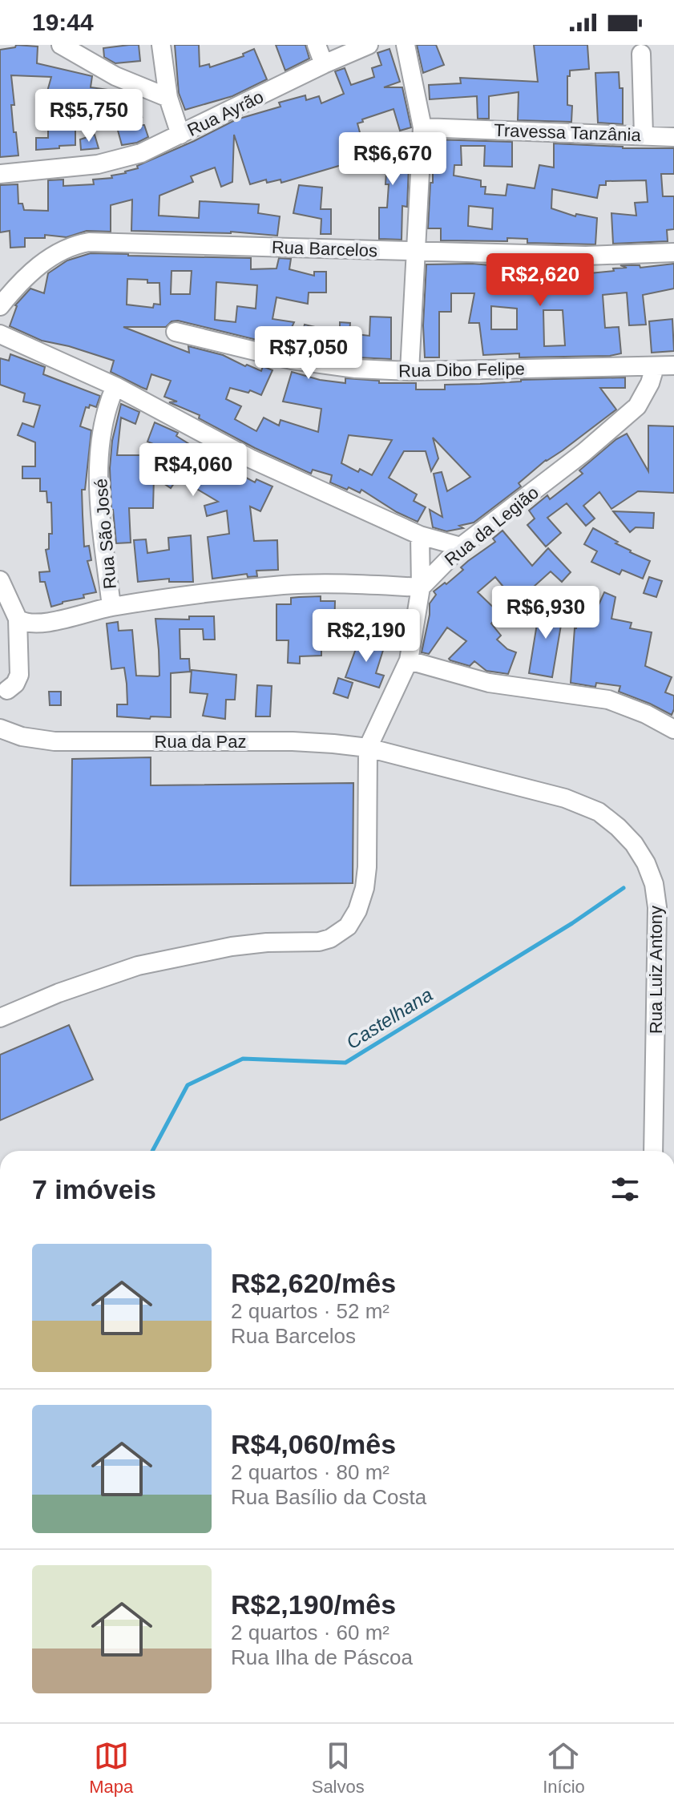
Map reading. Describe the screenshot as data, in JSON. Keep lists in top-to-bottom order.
{
  "streets": {
    "street": [
      "Rua Ayrão",
      "Travessa Tanzânia",
      "Rua Barcelos",
      "Rua Dibo Felipe",
      "Rua da Legião",
      "Rua São José",
      "Rua da Paz",
      "Rua Luiz Antony"
    ]
  },
  "crossings": [
    ["Rua Dibo Felipe", "Rua da Legião"],
    ["Rua da Paz", "Rua Luiz Antony"]
  ],
  "water": ["Castelhana"],
  "page": {
    "status": "19:44",
    "price": [
      "R$5,750",
      "R$6,670",
      "R$2,620",
      "R$7,050",
      "R$4,060",
      "R$6,930",
      "R$2,190"
    ],
    "heading": "7 imóveis",
    "list": [
      {
        "name": "R$2,620/mês",
        "note": "2 quartos · 52 m² · Rua Barcelos"
      },
      {
        "name": "R$4,060/mês",
        "note": "2 quartos · 80 m² · Rua Basílio da Costa"
      },
      {
        "name": "R$2,190/mês",
        "note": "2 quartos · 60 m² · Rua Ilha de Páscoa"
      }
    ],
    "tabs": ["Mapa", "Salvos", "Início"]
  }
}
